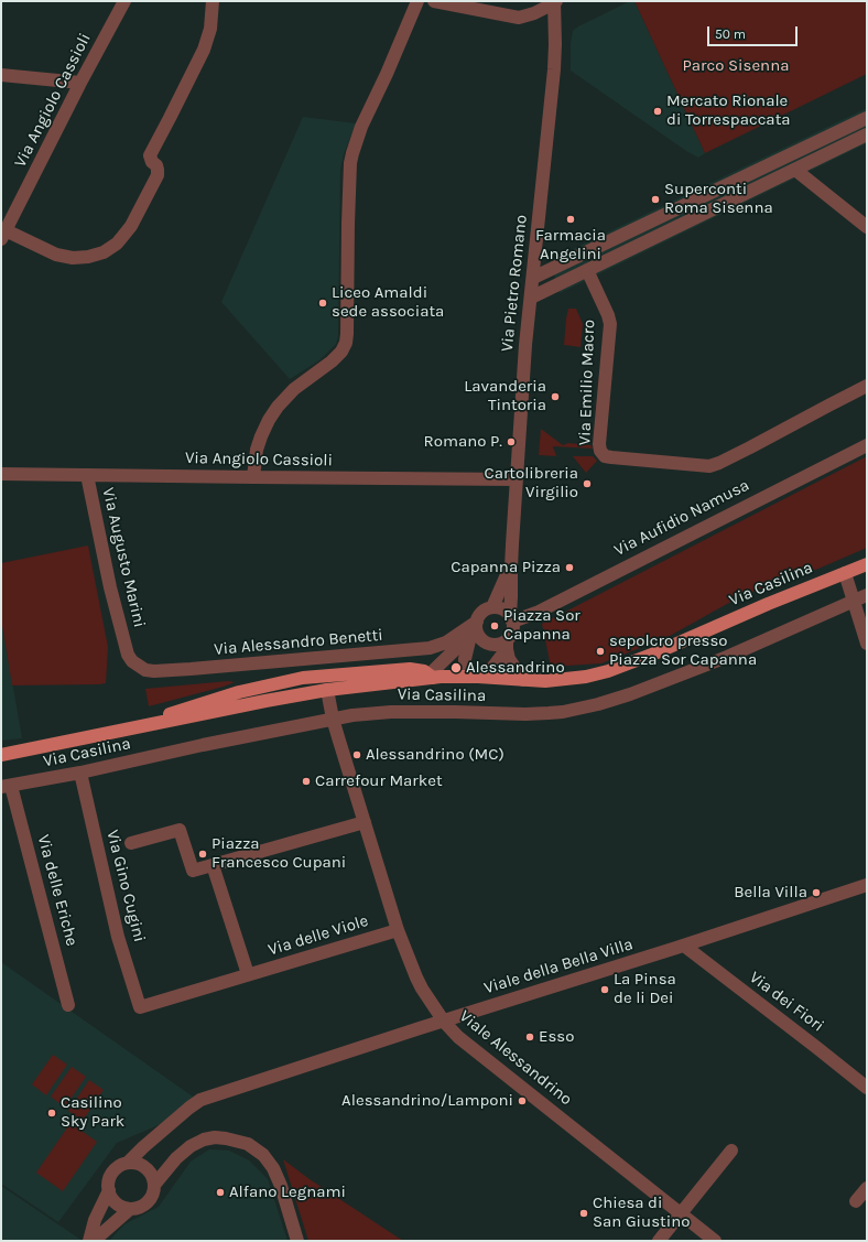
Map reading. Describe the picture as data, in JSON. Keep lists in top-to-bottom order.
{
  "streets": {
    "main road": ["Via Casilina"],
    "street": [
      "Via Angiolo Cassioli",
      "Via Pietro Romano",
      "Via Emilio Macro",
      "Via Aufidio Namusa",
      "Via Augusto Marini",
      "Via Alessandro Benetti",
      "Via Gino Cugini",
      "Via delle Eriche",
      "Via delle Viole",
      "Viale della Bella Villa",
      "Via dei Fiori",
      "Viale Alessandrino"
    ]
  },
  "crossings": [
    ["Via Angiolo Cassioli", "Via Pietro Romano"],
    ["Via Angiolo Cassioli", "Via Augusto Marini"],
    ["Via Pietro Romano", "Via Aufidio Namusa"],
    ["Via Pietro Romano", "Via Alessandro Benetti"],
    ["Via Aufidio Namusa", "Via Alessandro Benetti"],
    ["Via Augusto Marini", "Via Alessandro Benetti"],
    ["Via Casilina", "Via Gino Cugini"],
    ["Via Casilina", "Via delle Eriche"],
    ["Via Casilina", "Viale Alessandrino"],
    ["Via Gino Cugini", "Via delle Viole"],
    ["Via delle Viole", "Viale Alessandrino"],
    ["Viale della Bella Villa", "Via dei Fiori"],
    ["Viale della Bella Villa", "Viale Alessandrino"]
  ],
  "parks": ["Parco Sisenna"],
  "places": [
    "Mercato Rionale di Torrespaccata",
    "Superconti Roma Sisenna",
    "Farmacia Angelini",
    "Liceo Amaldi sede associata",
    "Lavanderia Tintoria",
    "Romano P.",
    "Cartolibreria Virgilio",
    "Capanna Pizza",
    "Piazza Sor Capanna",
    "sepolcro presso Piazza Sor Capanna",
    "Alessandrino",
    "Alessandrino (MC)",
    "Carrefour Market",
    "Piazza Francesco Cupani",
    "Bella Villa",
    "La Pinsa de li Dei",
    "Esso",
    "Alessandrino/Lamponi",
    "Casilino Sky Park",
    "Alfano Legnami",
    "Chiesa di San Giustino"
  ],
  "scale_bar": "50 m"
}
